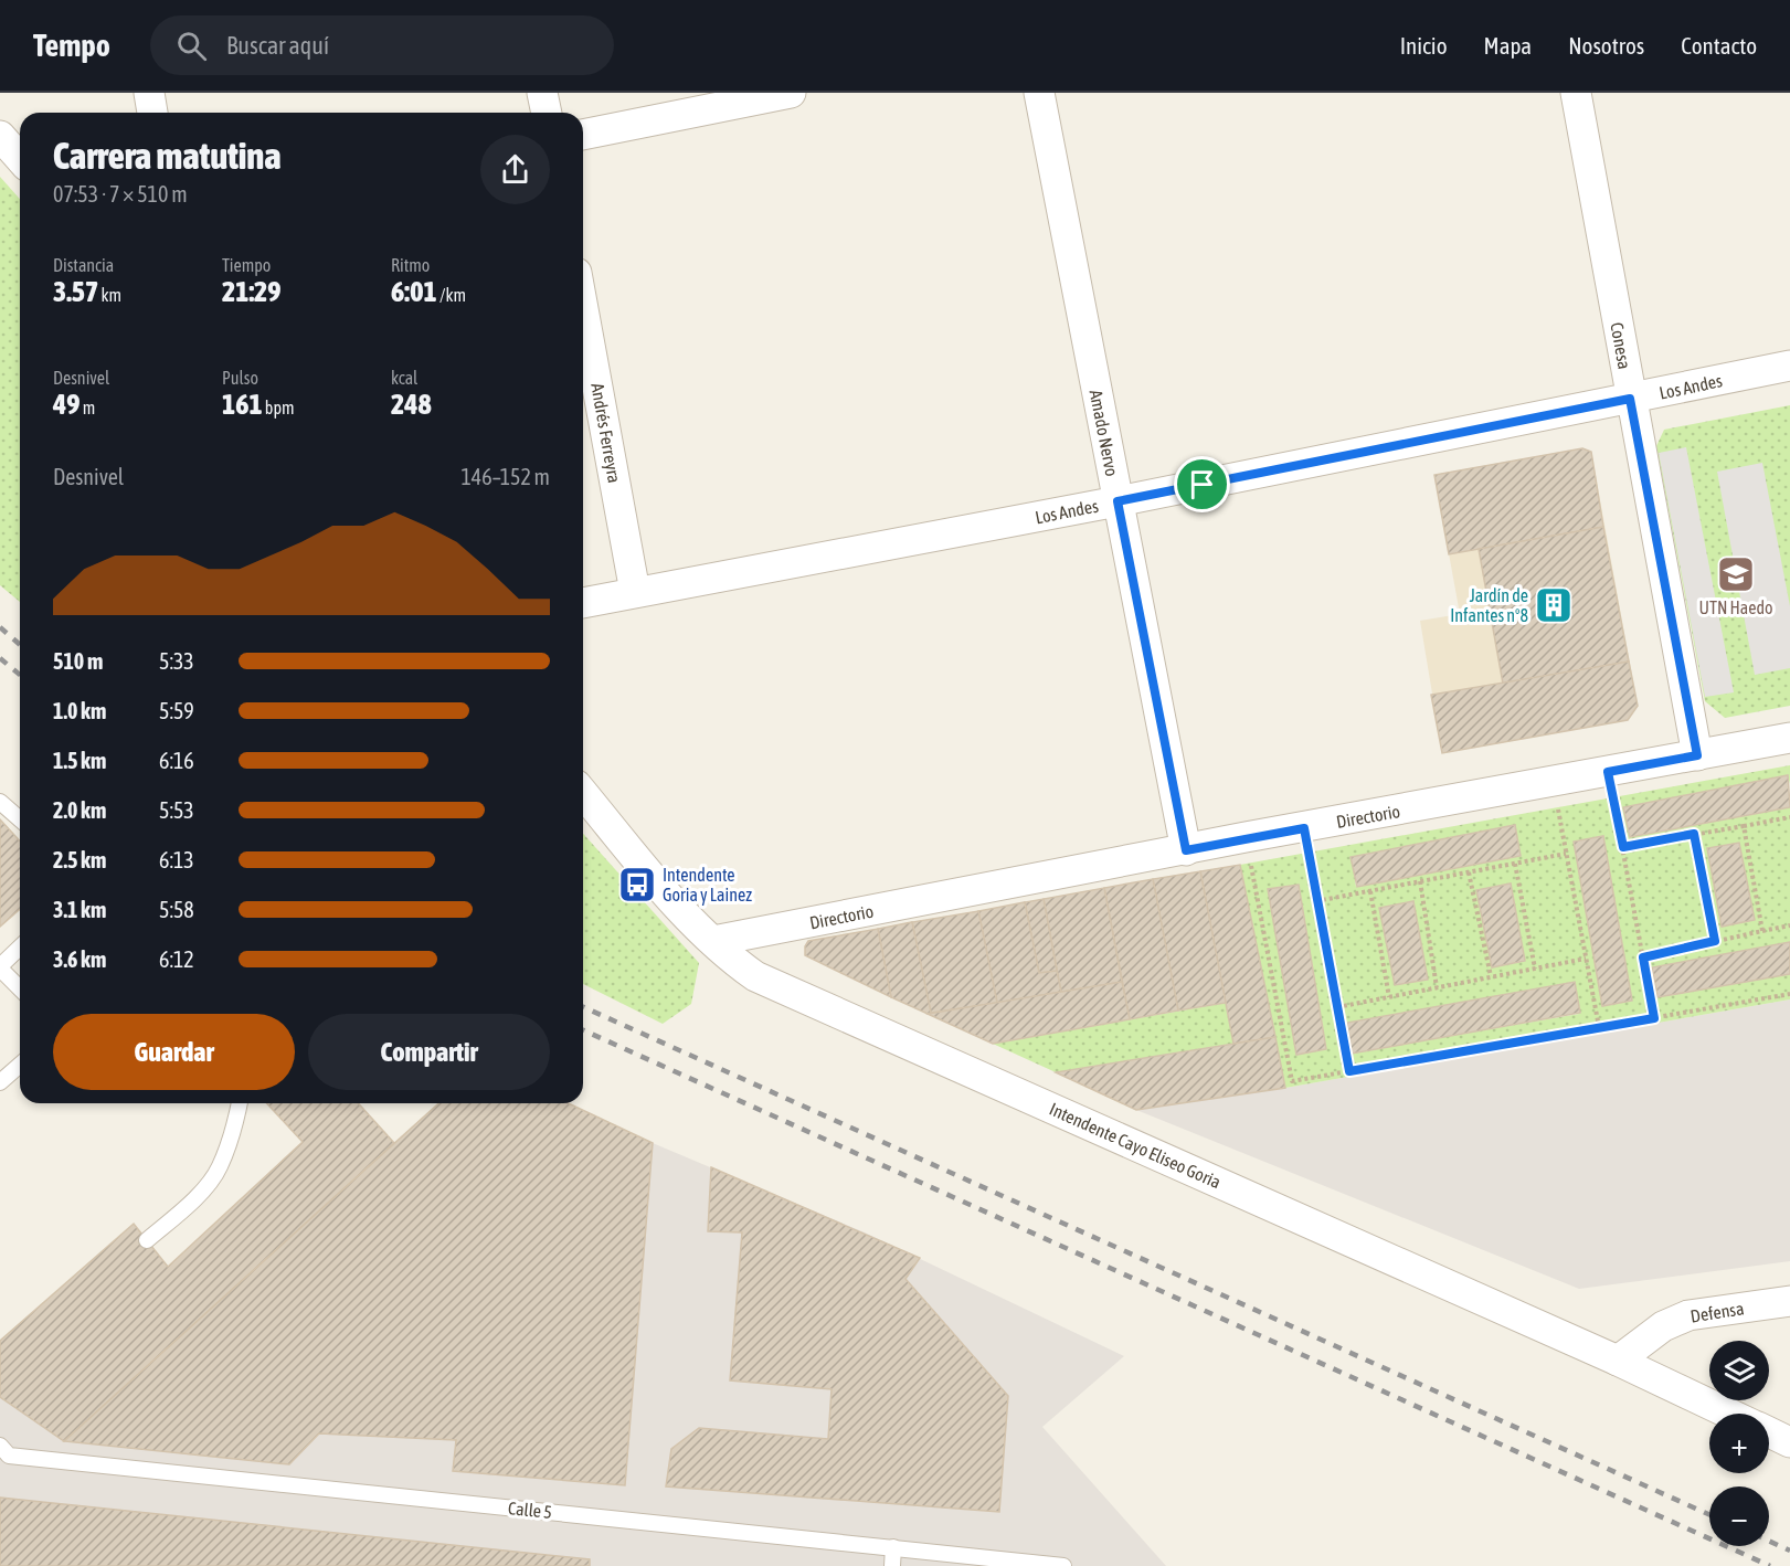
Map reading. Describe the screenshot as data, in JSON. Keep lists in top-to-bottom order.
{
  "streets": {
    "street": [
      "Conesa",
      "Los Andes",
      "Andrés Ferreyra",
      "Amado Nervo",
      "Directorio",
      "Intendente Cayo Eliseo Goria",
      "Defensa"
    ],
    "lane": ["Calle 5"]
  },
  "crossings": [
    ["Conesa", "Los Andes"],
    ["Conesa", "Directorio"],
    ["Los Andes", "Andrés Ferreyra"],
    ["Los Andes", "Amado Nervo"],
    ["Amado Nervo", "Directorio"],
    ["Directorio", "Intendente Cayo Eliseo Goria"],
    ["Intendente Cayo Eliseo Goria", "Defensa"]
  ],
  "places": {
    "school or university": ["UTN Haedo"],
    "building": ["Jardín de Infantes n°8"],
    "bus stop": ["Intendente Goria y Lainez"]
  },
  "page": {
    "header": "Tempo",
    "search": "Buscar aquí",
    "nav": [
      "Inicio",
      "Mapa",
      "Nosotros",
      "Contacto"
    ],
    "heading": ["Carrera matutina", "07:53 · 7 × 510 m"],
    "stats": [
      ["Distancia", "3.57 km"],
      ["Tiempo", "21:29"],
      ["Ritmo", "6:01 /km"],
      ["Desnivel", "49 m"],
      ["Pulso", "161 bpm"],
      ["kcal", "248"]
    ],
    "chart": ["Desnivel", "146–152 m"],
    "list": [
      {
        "name": "510 m",
        "note": "5:33"
      },
      {
        "name": "1.0 km",
        "note": "5:59"
      },
      {
        "name": "1.5 km",
        "note": "6:16"
      },
      {
        "name": "2.0 km",
        "note": "5:53"
      },
      {
        "name": "2.5 km",
        "note": "6:13"
      },
      {
        "name": "3.1 km",
        "note": "5:58"
      },
      {
        "name": "3.6 km",
        "note": "6:12"
      }
    ],
    "buttons": ["Guardar", "Compartir"],
    "map_buttons": ["+", "−"]
  }
}
